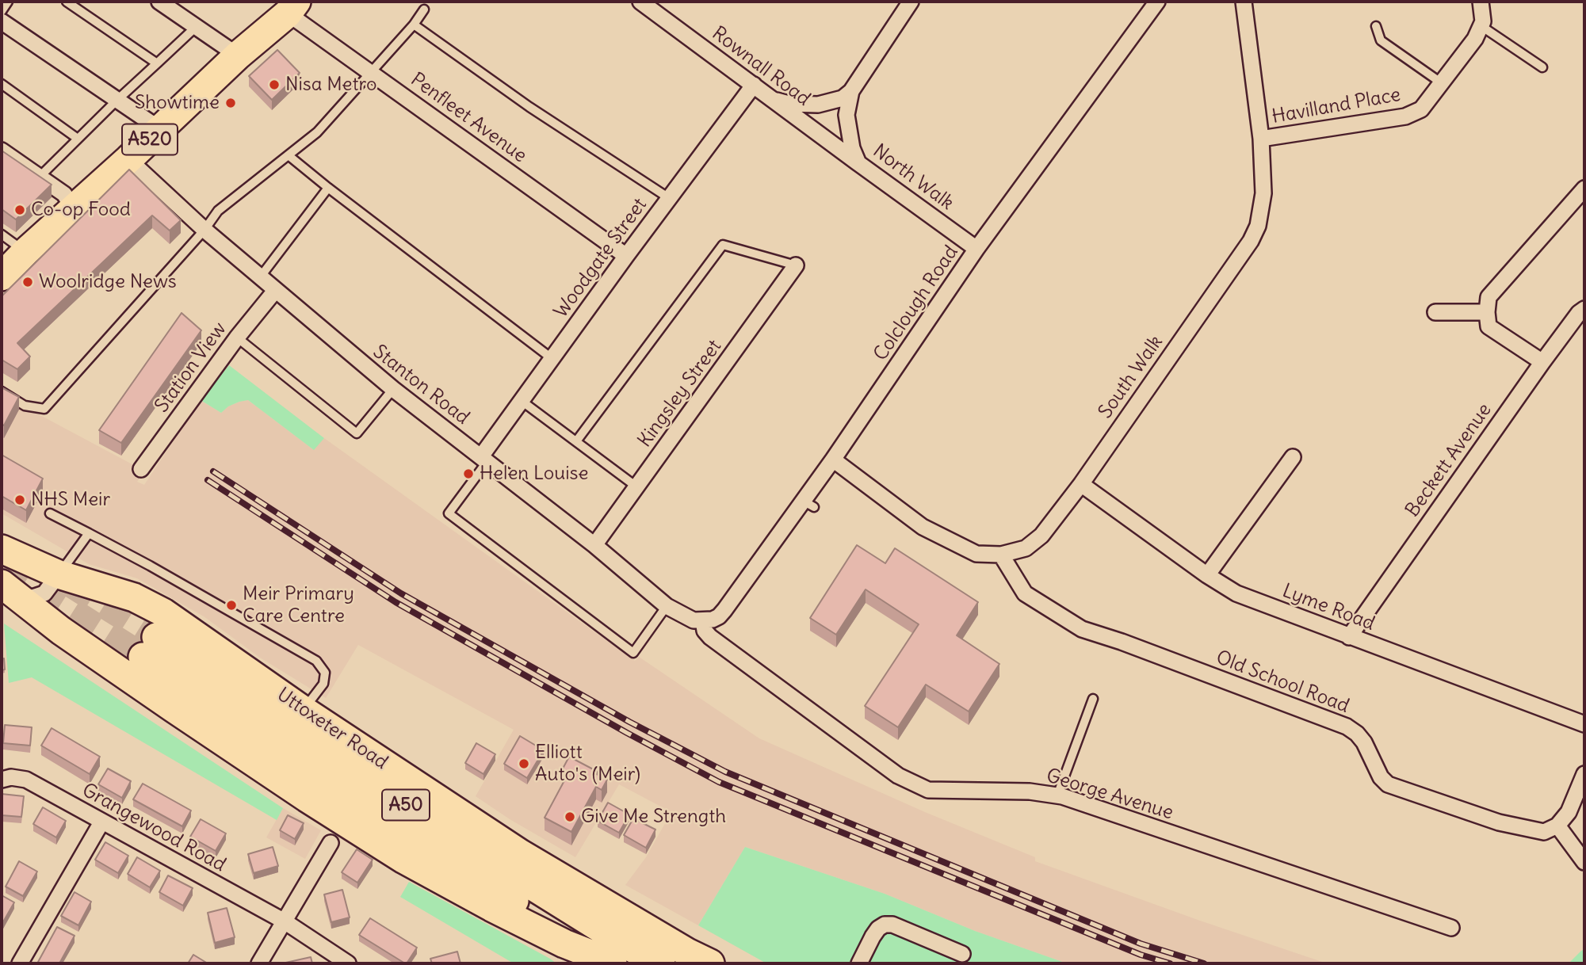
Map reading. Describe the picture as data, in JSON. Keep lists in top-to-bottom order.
{
  "streets": {
    "highway": ["A520", "Uttoxeter Road", "A50"],
    "street": [
      "Rownall Road",
      "Havilland Place",
      "Penfleet Avenue",
      "North Walk",
      "Woodgate Street",
      "Colclough Road",
      "Station View",
      "South Walk",
      "Stanton Road",
      "Kingsley Street",
      "Beckett Avenue",
      "Lyme Road",
      "Old School Road",
      "George Avenue",
      "Grangewood Road"
    ]
  },
  "crossings": [
    ["Rownall Road", "North Walk"],
    ["Rownall Road", "Woodgate Street"],
    ["Havilland Place", "South Walk"],
    ["Penfleet Avenue", "A520"],
    ["Penfleet Avenue", "Woodgate Street"],
    ["A520", "Stanton Road"],
    ["North Walk", "Colclough Road"],
    ["Woodgate Street", "Stanton Road"],
    ["Colclough Road", "South Walk"],
    ["Colclough Road", "Stanton Road"],
    ["Colclough Road", "George Avenue"],
    ["Station View", "Stanton Road"],
    ["South Walk", "Lyme Road"],
    ["South Walk", "Old School Road"],
    ["Stanton Road", "Kingsley Street"],
    ["Stanton Road", "George Avenue"],
    ["Beckett Avenue", "Lyme Road"]
  ],
  "places": [
    "Nisa Metro",
    "Showtime",
    "Co-op Food",
    "Woolridge News",
    "Helen Louise",
    "NHS Meir",
    "Meir Primary Care Centre",
    "Elliott Auto's (Meir)",
    "Give Me Strength"
  ]
}
